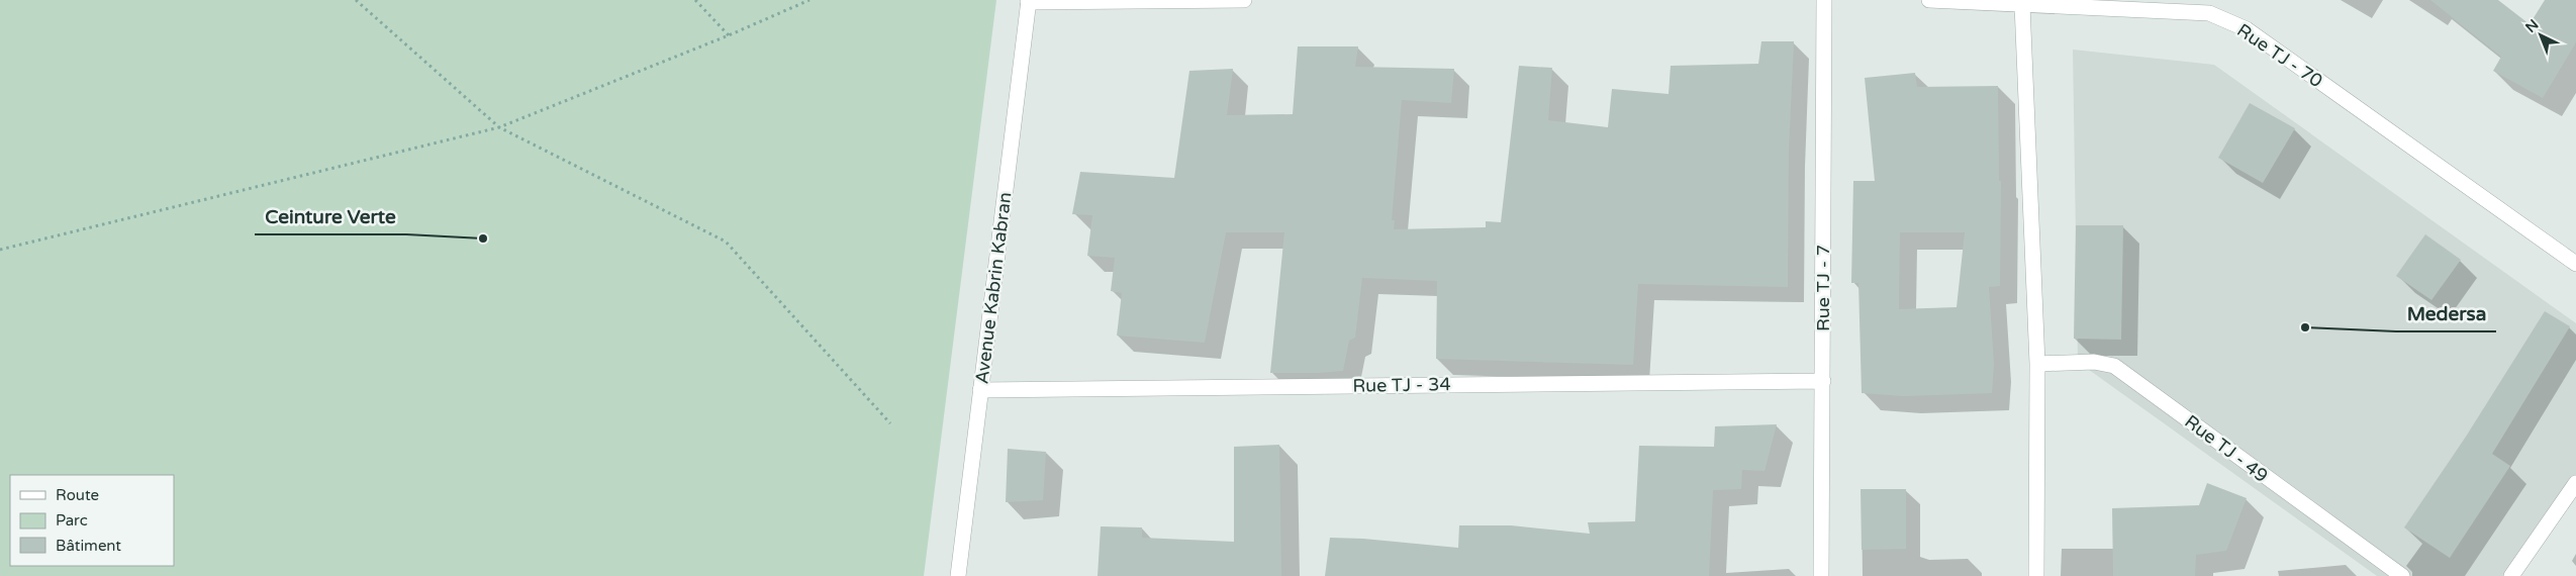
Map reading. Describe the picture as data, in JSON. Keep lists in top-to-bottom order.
{
  "streets": {
    "street": [
      "Rue TJ - 70",
      "Avenue Kabrin Kabran",
      "Rue TJ - 7",
      "Rue TJ - 34",
      "Rue TJ - 49"
    ]
  },
  "crossings": [
    ["Avenue Kabrin Kabran", "Rue TJ - 34"],
    ["Rue TJ - 7", "Rue TJ - 34"]
  ],
  "places": ["Ceinture Verte", "Medersa"],
  "legend": ["Route", "Parc", "Bâtiment"],
  "north": "top left"
}
